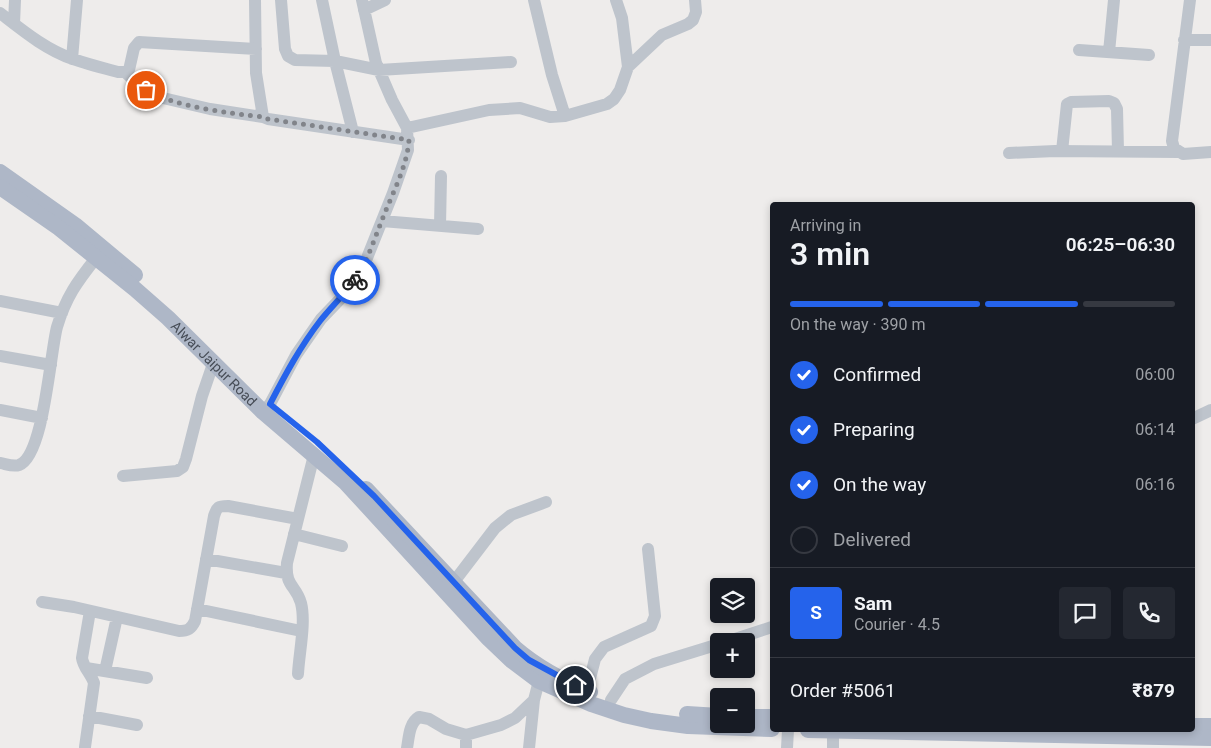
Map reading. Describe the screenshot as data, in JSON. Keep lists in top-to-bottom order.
{
  "streets": {
    "main road": ["Alwar Jaipur Road"]
  },
  "page": {
    "heading": ["3 min", "Arriving in", "06:25–06:30"],
    "panel": [
      "Sam",
      "Courier · 4.5",
      "Order #5061",
      "₹879"
    ],
    "bar": "On the way · 390 m",
    "list": [
      ["Confirmed", "06:00"],
      ["Preparing", "06:14"],
      ["On the way", "06:16"],
      "Delivered"
    ],
    "map_buttons": ["+", "−"],
    "round": "S"
  }
}
